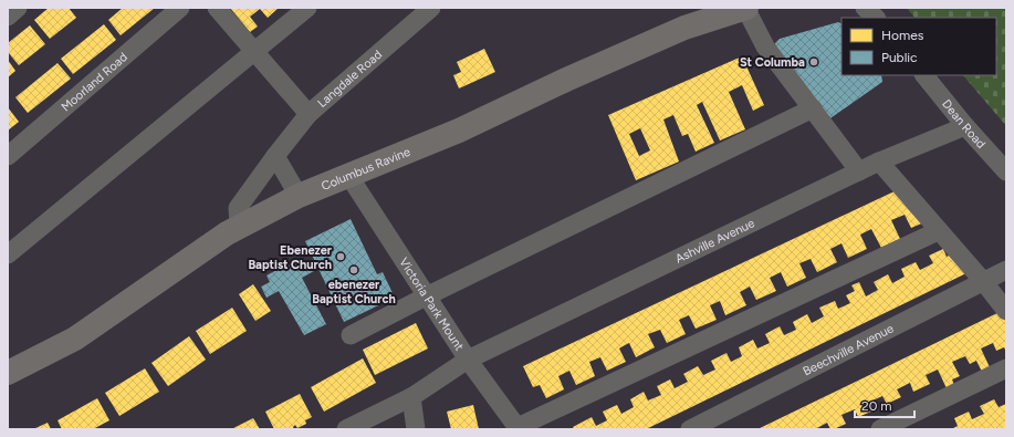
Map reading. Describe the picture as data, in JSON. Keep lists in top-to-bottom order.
{
  "streets": {
    "main road": ["Columbus Ravine"],
    "street": [
      "Langdale Road",
      "Moorland Road",
      "Dean Road",
      "Ashville Avenue",
      "Victoria Park Mount",
      "Beechville Avenue"
    ]
  },
  "crossings": [
    ["Langdale Road", "Columbus Ravine"],
    ["Dean Road", "Ashville Avenue"],
    ["Columbus Ravine", "Victoria Park Mount"],
    ["Ashville Avenue", "Victoria Park Mount"]
  ],
  "places": ["St Columba", "Ebenezer Baptist Church", "ebenezer Baptist Church"],
  "legend": ["Homes", "Public"],
  "scale_bar": "20 m"
}
